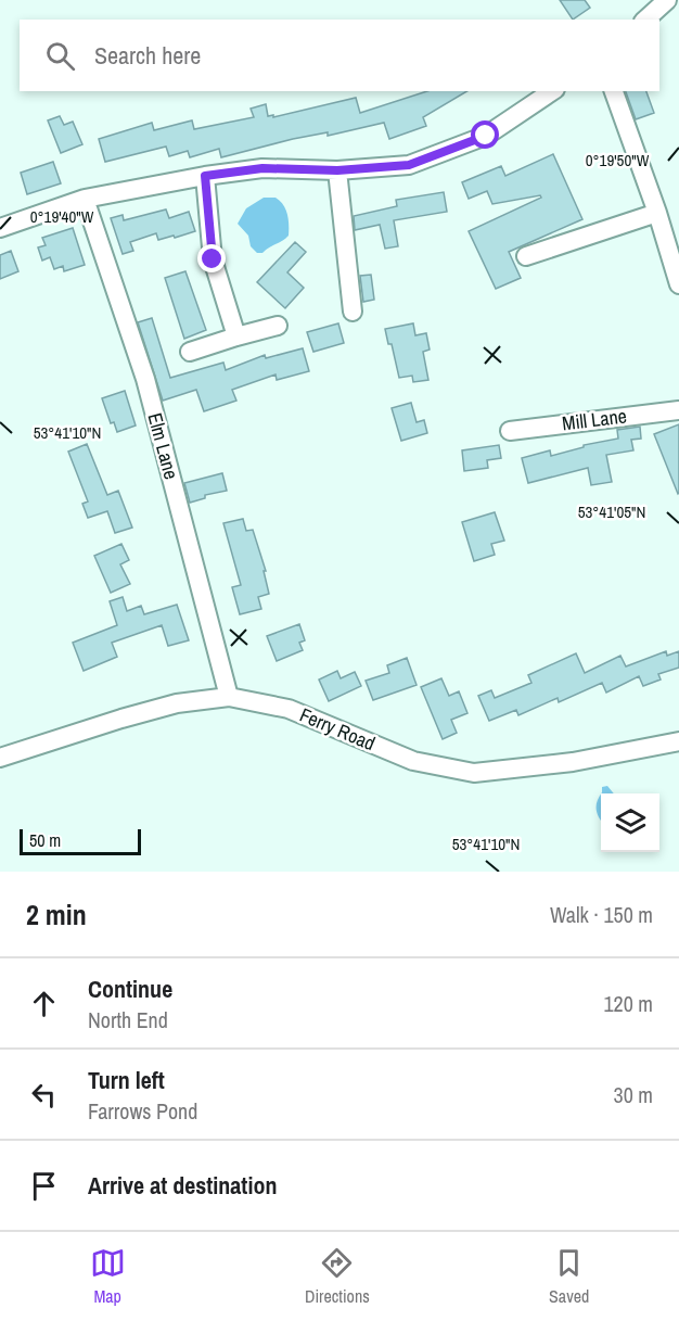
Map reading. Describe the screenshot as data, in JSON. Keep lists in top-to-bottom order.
{
  "streets": {
    "street": ["Mill Lane", "Elm Lane", "Ferry Road"]
  },
  "crossings": [
    ["Elm Lane", "Ferry Road"]
  ],
  "scale_bar": "50 m",
  "page": {
    "search": "Search here",
    "scale": "50 m",
    "heading": ["2 min", "Walk · 150 m"],
    "list": [
      ["Continue", "North End", "120 m"],
      ["Turn left", "Farrows Pond", "30 m"],
      "Arrive at destination"
    ],
    "nav": ["Map", "Directions", "Saved"]
  },
  "coordinates": [
    "0°19'50\"W",
    "0°19'40\"W",
    "53°41'10\"N",
    "53°41'05\"N"
  ]
}
